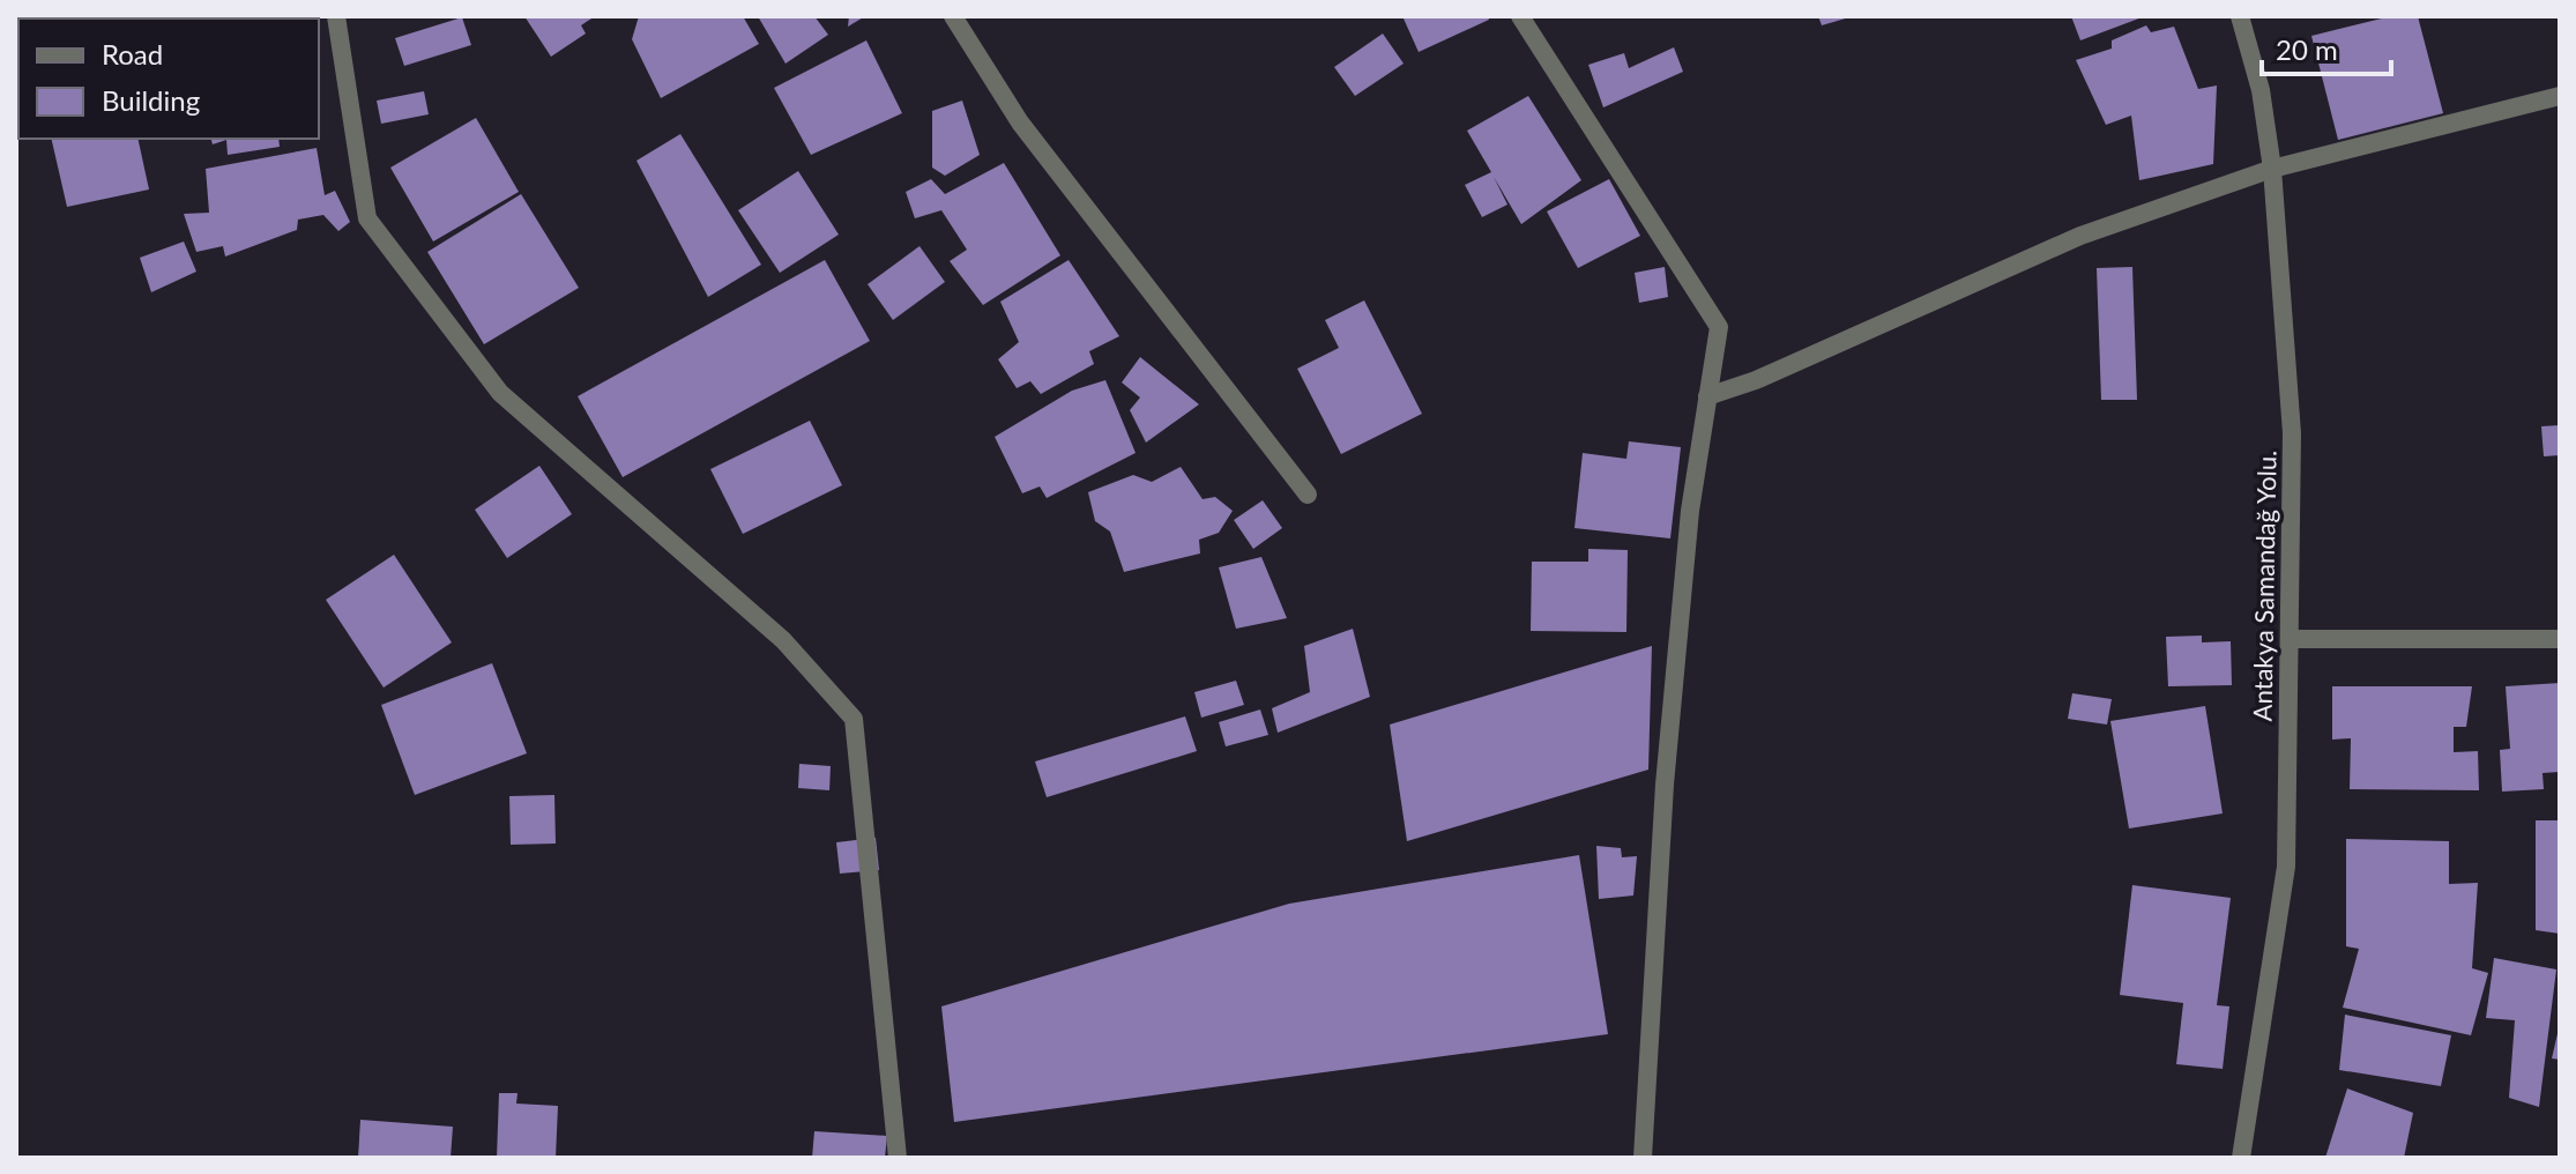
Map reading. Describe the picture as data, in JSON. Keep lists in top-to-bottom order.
{
  "streets": {
    "street": ["Antakya Samandağ Yolu."]
  },
  "legend": ["Road", "Building"],
  "scale_bar": "20 m"
}
